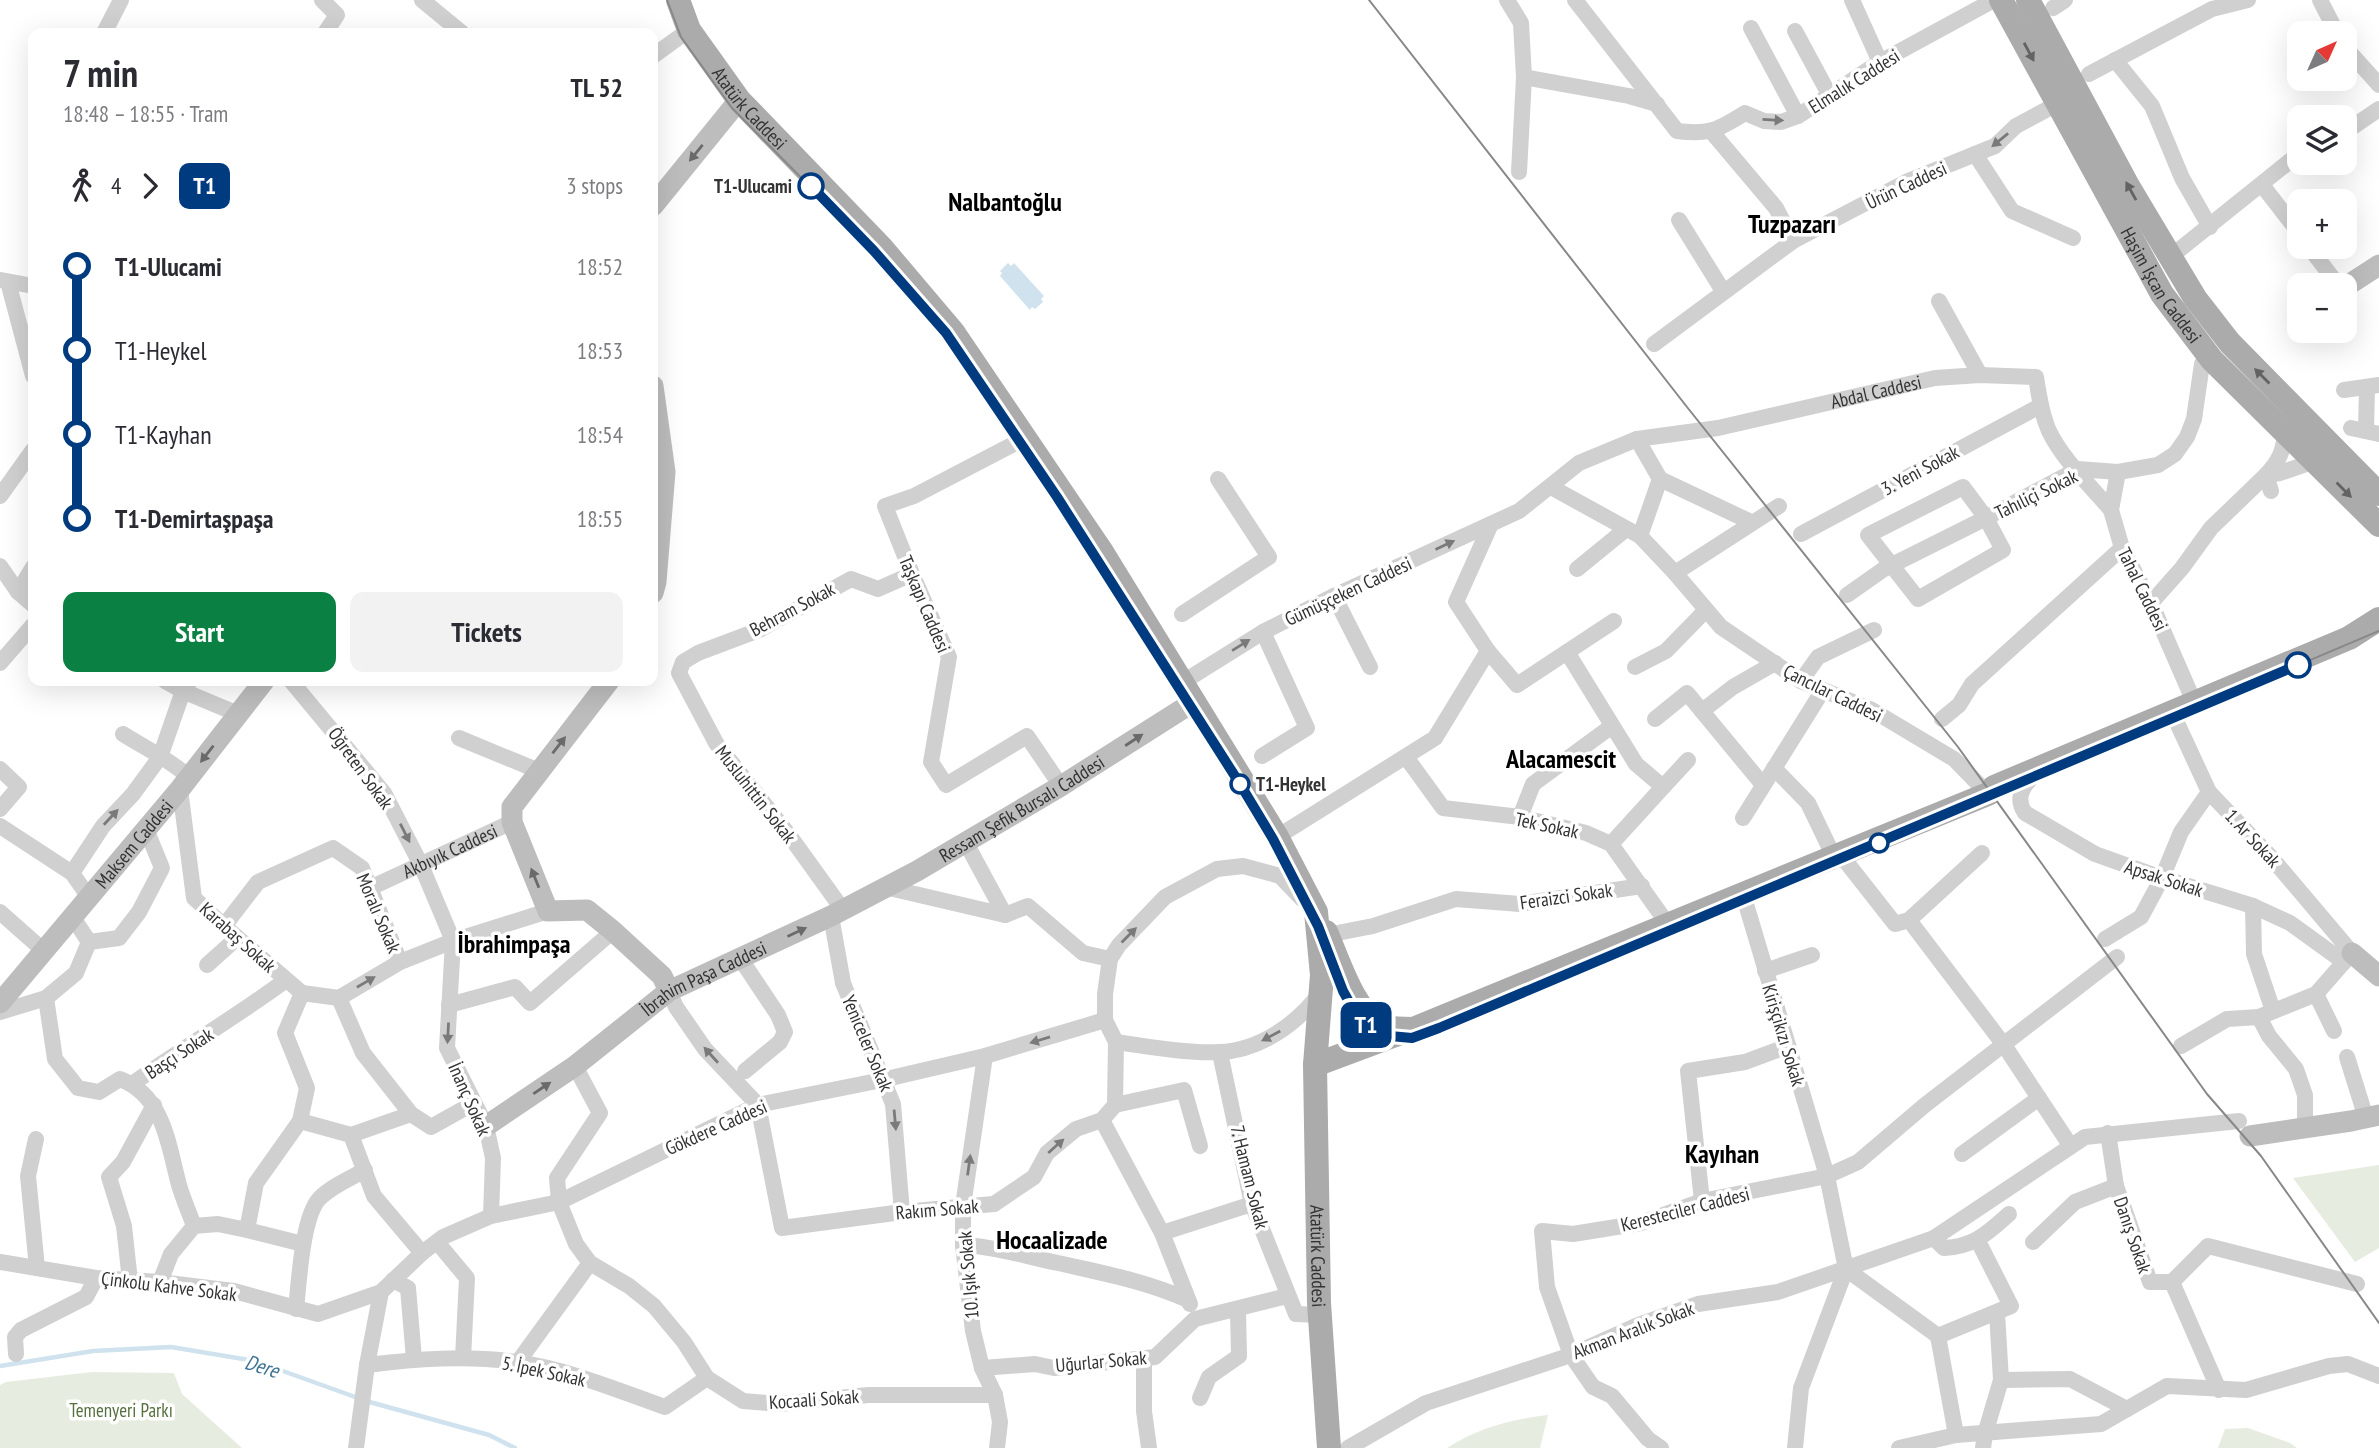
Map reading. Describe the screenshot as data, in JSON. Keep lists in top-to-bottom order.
{
  "streets": {
    "main road": ["Atatürk Caddesi", "Haşim İşcan Caddesi"],
    "street": [
      "Elmalık Caddesi",
      "Ürün Caddesi",
      "Abdal Caddesi",
      "3. Yeni Sokak",
      "Tahıliçi Sokak",
      "Tahal Caddesi",
      "Gümüşçeken Caddesi",
      "Taşkapı Caddesi",
      "Behram Sokak",
      "Çancılar Caddesi",
      "Öğreten Sokak",
      "Musluhittin Sokak",
      "Ressam Şefik Bursalı Caddesi",
      "Tek Sokak",
      "1. Ar Sokak",
      "Maksem Caddesi",
      "Akbıyık Caddesi",
      "Apsak Sokak",
      "Feraizci Sokak",
      "Moralı Sokak",
      "Karabaş Sokak",
      "İbrahim Paşa Caddesi",
      "Kirişçikızı Sokak",
      "Yeniceler Sokak",
      "Başçı Sokak",
      "İnanç Sokak",
      "Gökdere Caddesi",
      "7. Hamam Sokak",
      "Rakım Sokak",
      "Keresteciler Caddesi",
      "Danış Sokak",
      "10. Işık Sokak",
      "Çinkolu Kahve Sokak",
      "Akman Aralık Sokak",
      "Uğurlar Sokak",
      "5. İpek Sokak",
      "Kocaali Sokak"
    ]
  },
  "crossings": [
    ["Atatürk Caddesi", "Gümüşçeken Caddesi"],
    ["Atatürk Caddesi", "Taşkapı Caddesi"],
    ["Atatürk Caddesi", "Ressam Şefik Bursalı Caddesi"],
    ["Atatürk Caddesi", "Gökdere Caddesi"],
    ["Atatürk Caddesi", "7. Hamam Sokak"],
    ["Ürün Caddesi", "Haşim İşcan Caddesi"],
    ["Haşim İşcan Caddesi", "Tahıliçi Sokak"],
    ["Abdal Caddesi", "3. Yeni Sokak"],
    ["Abdal Caddesi", "Gümüşçeken Caddesi"],
    ["Tahıliçi Sokak", "Tahal Caddesi"],
    ["Tahal Caddesi", "1. Ar Sokak"],
    ["Gümüşçeken Caddesi", "Çancılar Caddesi"],
    ["Gümüşçeken Caddesi", "Ressam Şefik Bursalı Caddesi"],
    ["Taşkapı Caddesi", "Behram Sokak"],
    ["Taşkapı Caddesi", "Ressam Şefik Bursalı Caddesi"],
    ["Behram Sokak", "Musluhittin Sokak"],
    ["Öğreten Sokak", "Akbıyık Caddesi"],
    ["Öğreten Sokak", "İnanç Sokak"],
    ["Musluhittin Sokak", "Ressam Şefik Bursalı Caddesi"],
    ["Musluhittin Sokak", "İbrahim Paşa Caddesi"],
    ["Musluhittin Sokak", "Yeniceler Sokak"],
    ["Ressam Şefik Bursalı Caddesi", "İbrahim Paşa Caddesi"],
    ["Ressam Şefik Bursalı Caddesi", "Yeniceler Sokak"],
    ["1. Ar Sokak", "Apsak Sokak"],
    ["Maksem Caddesi", "Karabaş Sokak"],
    ["Akbıyık Caddesi", "Moralı Sokak"],
    ["Akbıyık Caddesi", "Karabaş Sokak"],
    ["Akbıyık Caddesi", "Başçı Sokak"],
    ["Moralı Sokak", "Karabaş Sokak"],
    ["Moralı Sokak", "Başçı Sokak"],
    ["Karabaş Sokak", "Başçı Sokak"],
    ["İbrahim Paşa Caddesi", "Yeniceler Sokak"],
    ["İbrahim Paşa Caddesi", "İnanç Sokak"],
    ["Kirişçikızı Sokak", "Keresteciler Caddesi"],
    ["Kirişçikızı Sokak", "Akman Aralık Sokak"],
    ["Yeniceler Sokak", "Gökdere Caddesi"],
    ["Yeniceler Sokak", "Rakım Sokak"],
    ["İnanç Sokak", "Çinkolu Kahve Sokak"],
    ["Gökdere Caddesi", "7. Hamam Sokak"],
    ["Gökdere Caddesi", "Rakım Sokak"],
    ["Gökdere Caddesi", "10. Işık Sokak"],
    ["Gökdere Caddesi", "Çinkolu Kahve Sokak"],
    ["Gökdere Caddesi", "Kocaali Sokak"],
    ["Rakım Sokak", "10. Işık Sokak"],
    ["Keresteciler Caddesi", "Akman Aralık Sokak"],
    ["Danış Sokak", "Akman Aralık Sokak"],
    ["10. Işık Sokak", "Uğurlar Sokak"],
    ["10. Işık Sokak", "Kocaali Sokak"],
    ["Çinkolu Kahve Sokak", "Kocaali Sokak"],
    ["5. İpek Sokak", "Kocaali Sokak"]
  ],
  "one_way": [
    "Gümüşçeken Caddesi",
    "Öğreten Sokak",
    "Ressam Şefik Bursalı Caddesi",
    "Yeniceler Sokak",
    "10. Işık Sokak"
  ],
  "districts": [
    "Nalbantoğlu",
    "Tuzpazarı",
    "Alacamescit",
    "İbrahimpaşa",
    "Kayıhan",
    "Hocaalizade"
  ],
  "water": ["Dere"],
  "parks": ["Temenyeri Parkı"],
  "places": ["T1-Ulucami", "T1-Heykel"],
  "lines": ["tram line T1"],
  "north": "top right",
  "page": {
    "on_map": "T1",
    "map_buttons": ["+", "−"],
    "heading": ["7 min", "18:48 – 18:55 · Tram", "TL 52"],
    "legs": ["4", "T1", "3 stops"],
    "list": [
      {
        "name": "T1-Ulucami",
        "value": "18:52"
      },
      {
        "name": "T1-Heykel",
        "value": "18:53"
      },
      {
        "name": "T1-Kayhan",
        "value": "18:54"
      },
      {
        "name": "T1-Demirtaşpaşa",
        "value": "18:55"
      }
    ],
    "buttons": ["Start", "Tickets"]
  }
}
